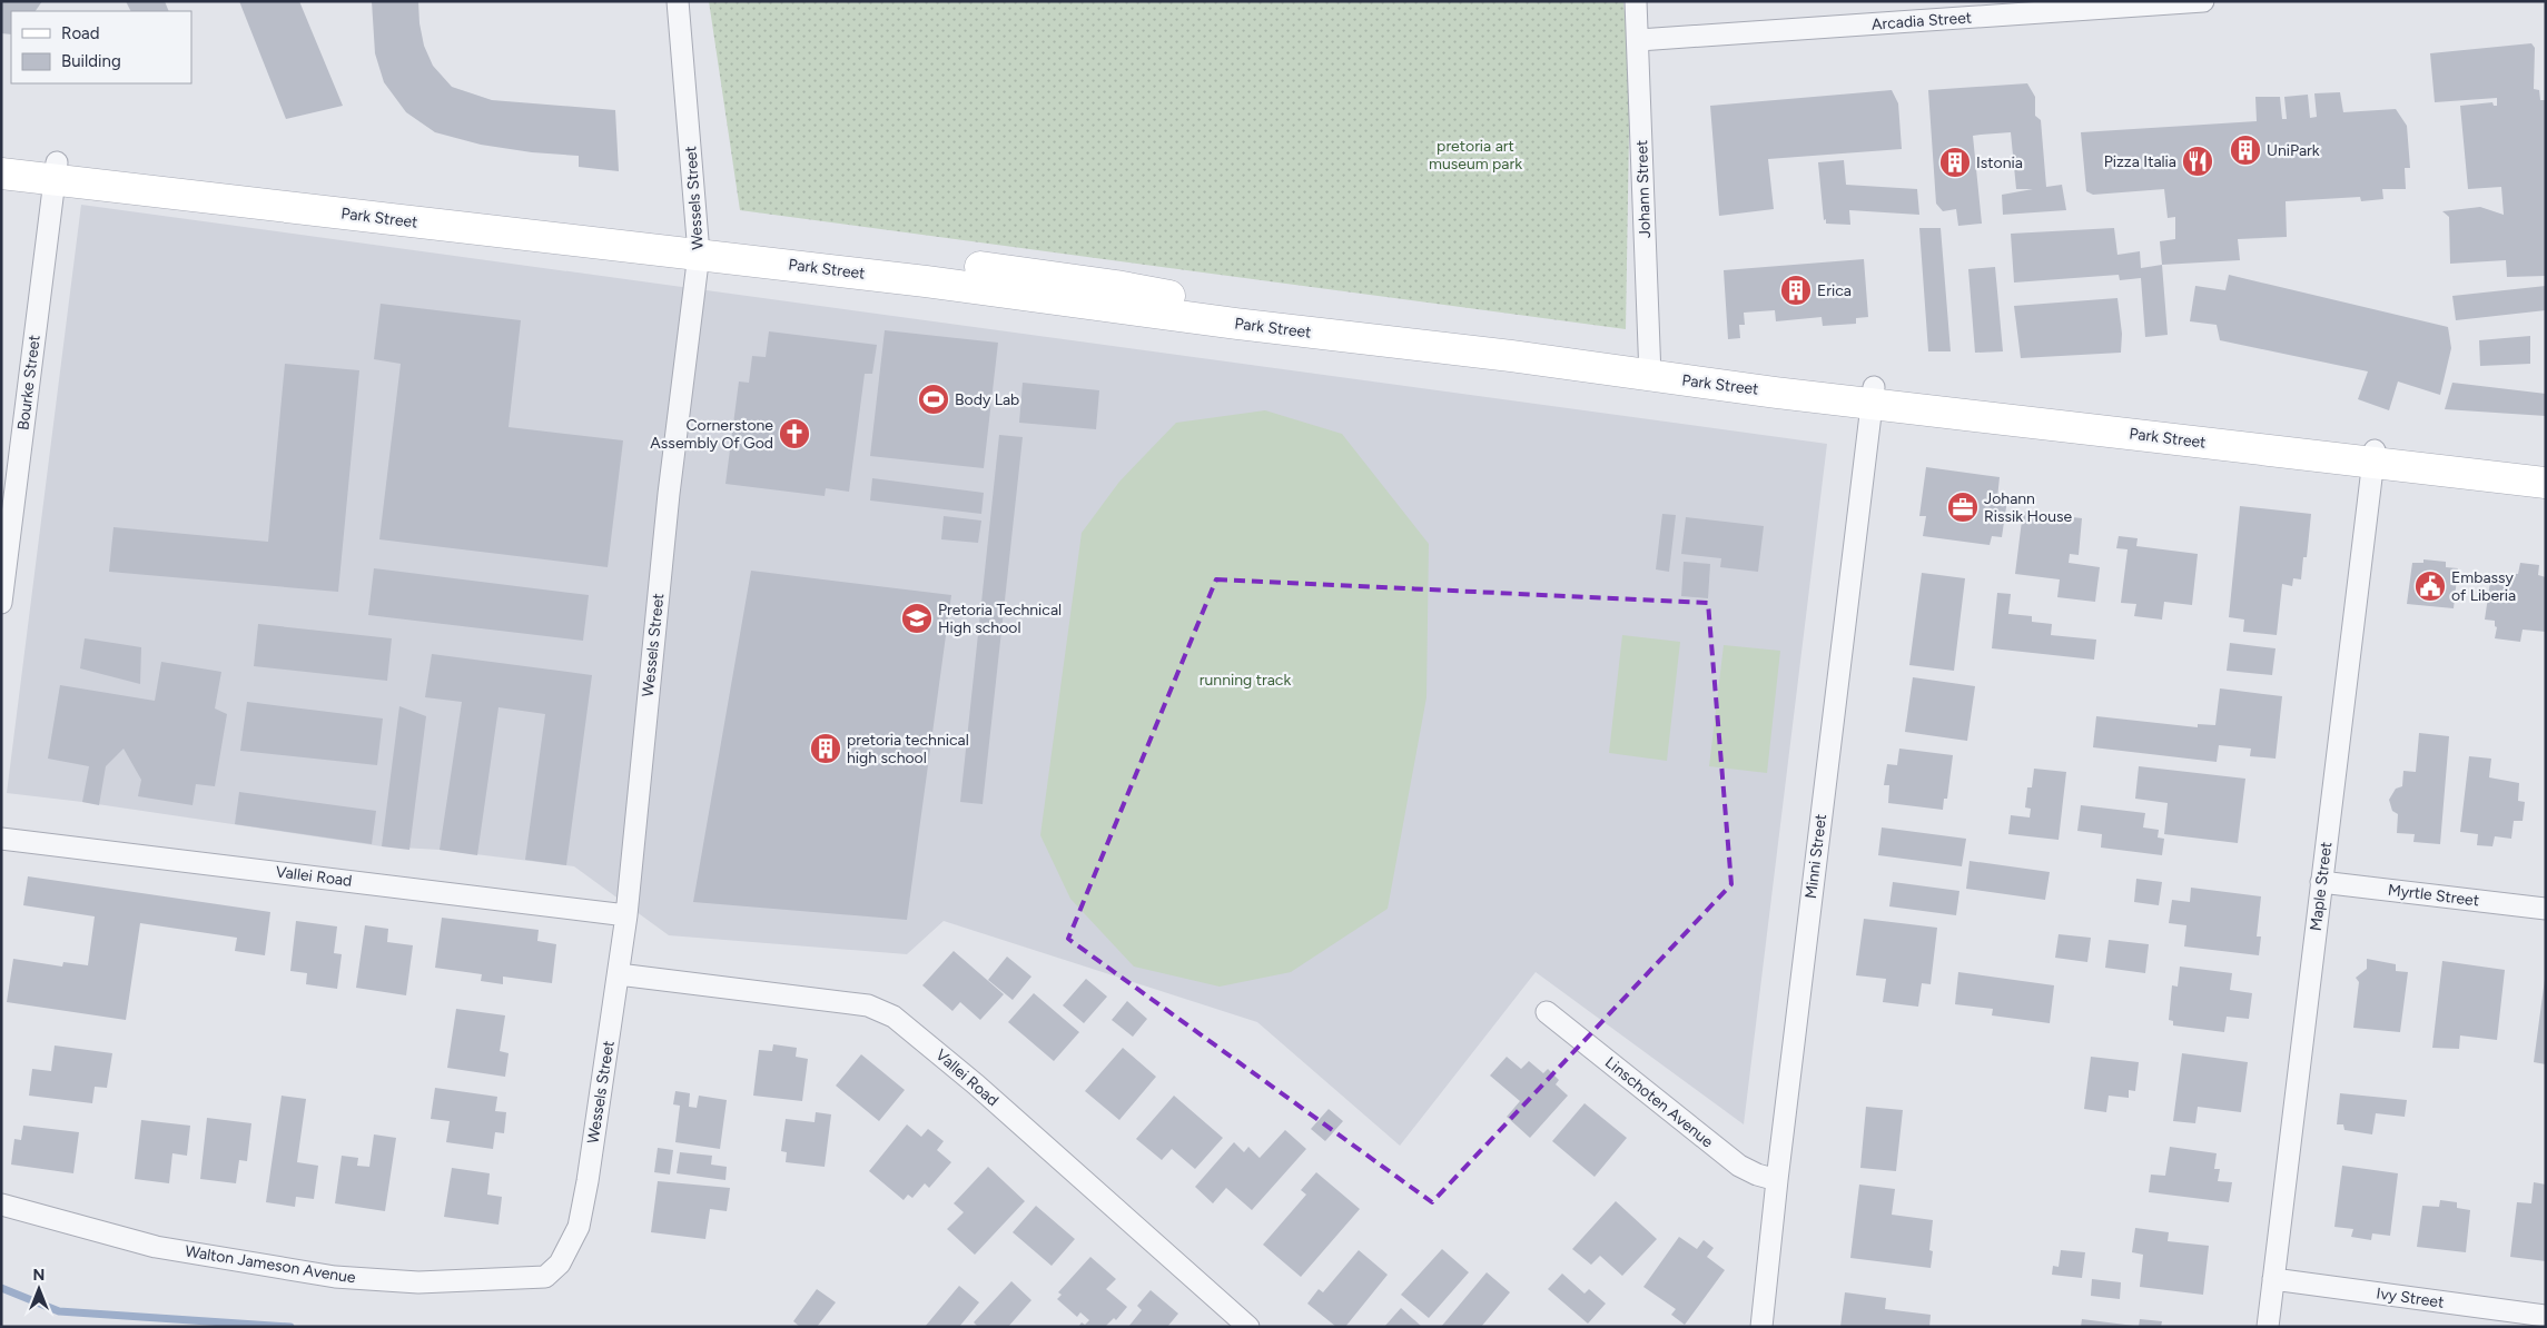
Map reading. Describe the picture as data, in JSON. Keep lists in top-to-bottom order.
{
  "streets": {
    "street": [
      "Arcadia Street",
      "Johann Street",
      "Wessels Street",
      "Park Street",
      "Bourke Street",
      "Minni Street",
      "Vallei Road",
      "Maple Street",
      "Myrtle Street",
      "Linschoten Avenue",
      "Walton Jameson Avenue",
      "Ivy Street"
    ]
  },
  "crossings": [
    ["Arcadia Street", "Johann Street"],
    ["Johann Street", "Park Street"],
    ["Wessels Street", "Park Street"],
    ["Wessels Street", "Vallei Road"],
    ["Wessels Street", "Walton Jameson Avenue"],
    ["Park Street", "Bourke Street"],
    ["Park Street", "Minni Street"],
    ["Park Street", "Maple Street"],
    ["Minni Street", "Linschoten Avenue"],
    ["Maple Street", "Myrtle Street"],
    ["Maple Street", "Ivy Street"]
  ],
  "parks": ["pretoria art museum park", "running track"],
  "places": {
    "building": [
      "UniPark",
      "Istonia",
      "Erica",
      "pretoria technical high school"
    ],
    "restaurant": ["Pizza Italia"],
    "sports": ["Body Lab"],
    "church": ["Cornerstone Assembly Of God"],
    "office": ["Johann Rissik House"],
    "public building": ["Embassy of Liberia"],
    "school or university": ["Pretoria Technical High school"]
  },
  "legend": ["Road", "Building"],
  "north": "top"
}
